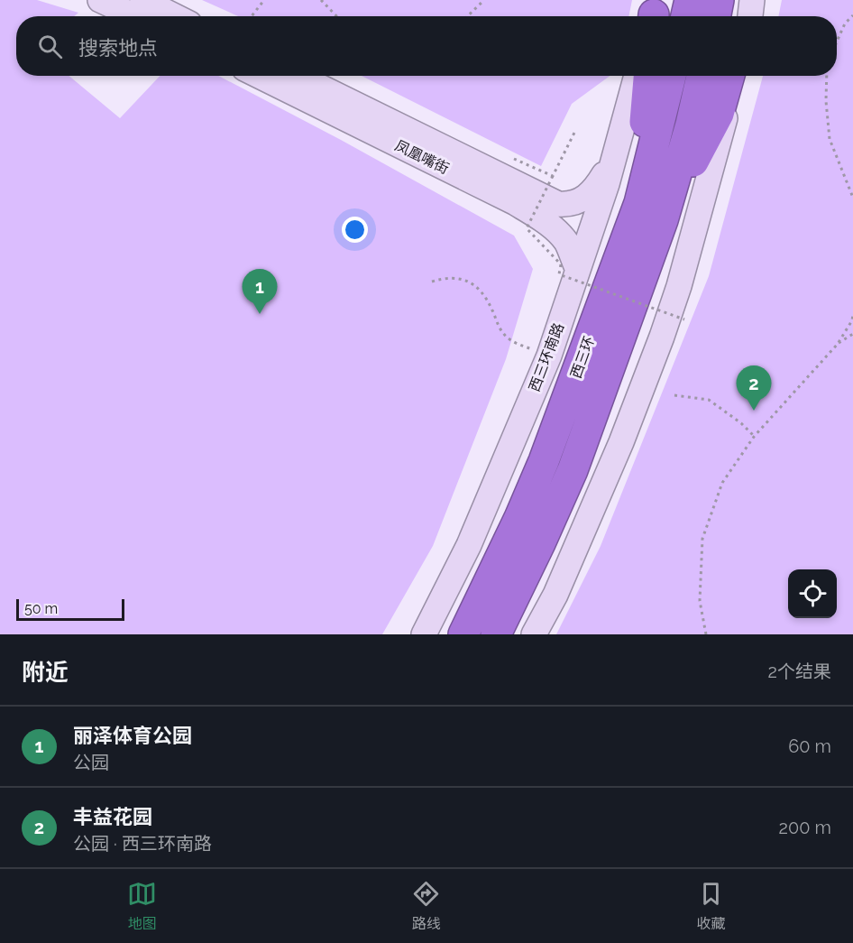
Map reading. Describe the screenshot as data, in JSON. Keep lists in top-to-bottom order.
{
  "streets": {
    "highway": ["西三环"],
    "street": ["凤凰嘴街", "西三环南路"]
  },
  "crossings": [
    ["凤凰嘴街", "西三环南路"]
  ],
  "scale_bar": "50 m",
  "page": {
    "search": "搜索地点",
    "pins": ["1", "2"],
    "scale": "50 m",
    "heading": ["附近", "2个结果"],
    "list": [
      {
        "mark": "1",
        "name": "丽泽体育公园",
        "note": "公园",
        "value": "60 m"
      },
      {
        "mark": "2",
        "name": "丰益花园",
        "note": "公园 · 西三环南路",
        "value": "200 m"
      }
    ],
    "nav": ["地图", "路线", "收藏"]
  }
}
